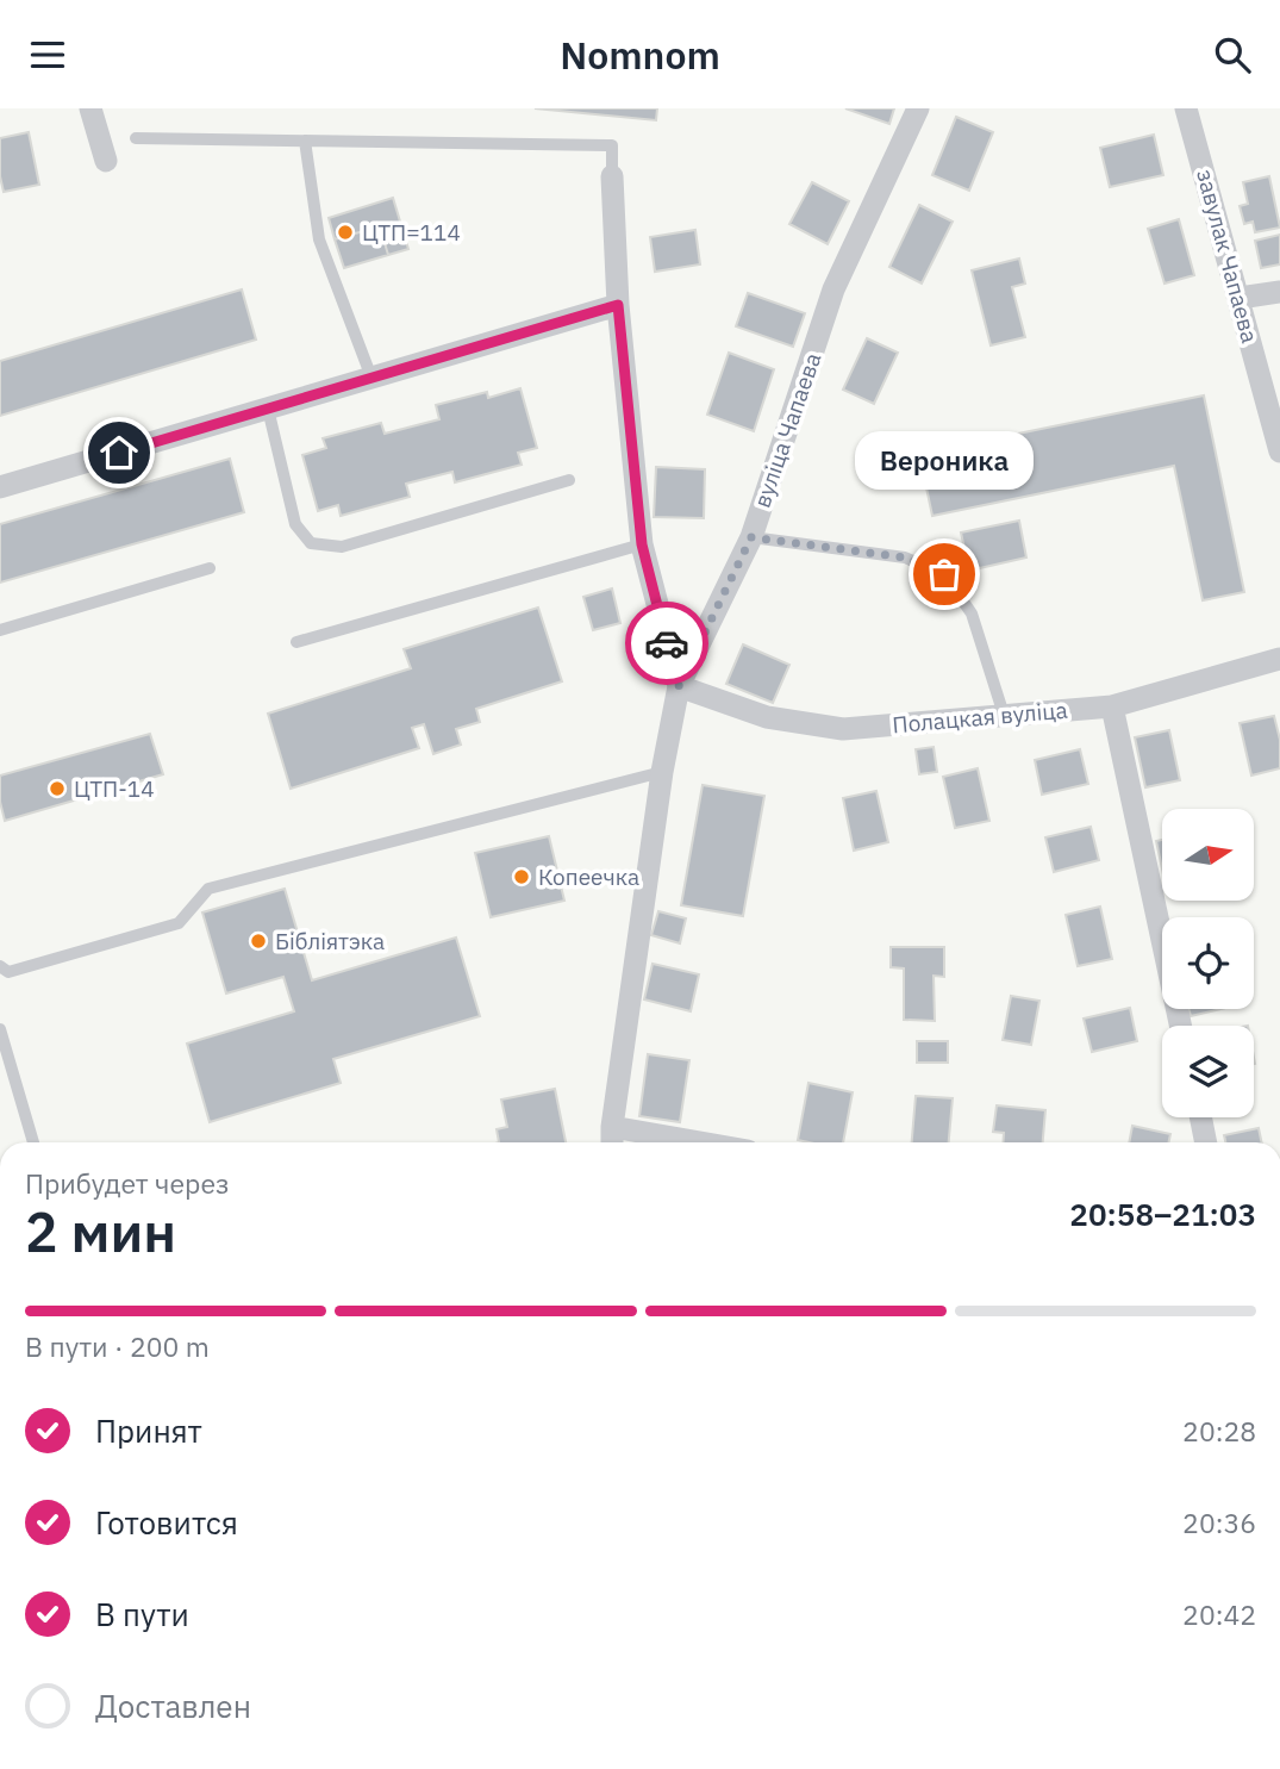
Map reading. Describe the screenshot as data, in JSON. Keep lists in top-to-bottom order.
{
  "streets": {
    "street": ["завулак Чапаева", "вуліца Чапаева", "Полацкая вуліца"]
  },
  "crossings": [
    ["вуліца Чапаева", "Полацкая вуліца"]
  ],
  "places": [
    "ЦТП=114",
    "Вероника",
    "ЦТП-14",
    "Копеечка",
    "Бібліятэка"
  ],
  "north": "right",
  "page": {
    "header": "Nomnom",
    "bubble": "Вероника",
    "heading": ["2 мин", "Прибудет через", "20:58–21:03"],
    "bar": "В пути · 200 m",
    "list": [
      ["Принят", "20:28"],
      ["Готовится", "20:36"],
      ["В пути", "20:42"],
      "Доставлен"
    ]
  }
}
